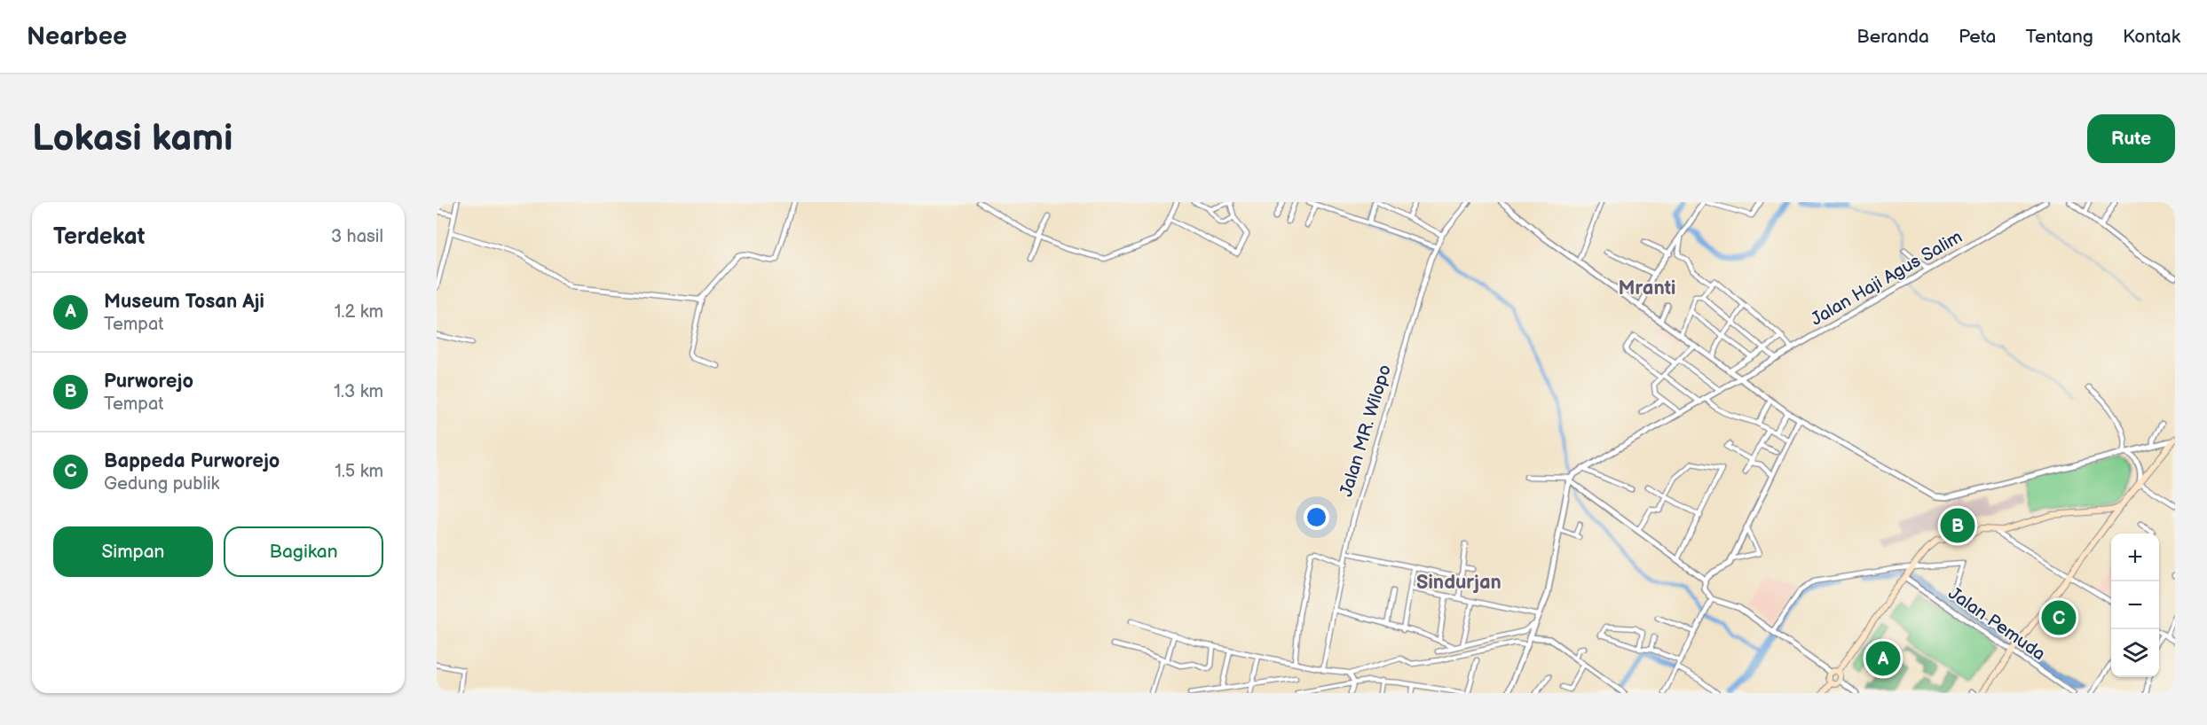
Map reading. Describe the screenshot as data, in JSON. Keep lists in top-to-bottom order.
{
  "streets": {
    "street": ["Jalan Haji Agus Salim", "Jalan MR. Wilopo", "Jalan Pemuda"]
  },
  "districts": ["Mranti", "Sindurjan"],
  "page": {
    "header": "Nearbee",
    "nav": [
      "Beranda",
      "Peta",
      "Tentang",
      "Kontak"
    ],
    "buttons": [
      "Rute",
      ["Simpan", "Bagikan"]
    ],
    "title": "Lokasi kami",
    "heading": ["Terdekat", "3 hasil"],
    "list": [
      {
        "mark": "A",
        "name": "Museum Tosan Aji",
        "note": "Tempat",
        "value": "1.2 km"
      },
      {
        "mark": "B",
        "name": "Purworejo",
        "note": "Tempat",
        "value": "1.3 km"
      },
      {
        "mark": "C",
        "name": "Bappeda Purworejo",
        "note": "Gedung publik",
        "value": "1.5 km"
      }
    ],
    "pins": ["B", "C", "A"],
    "map_buttons": ["+", "−"]
  }
}
